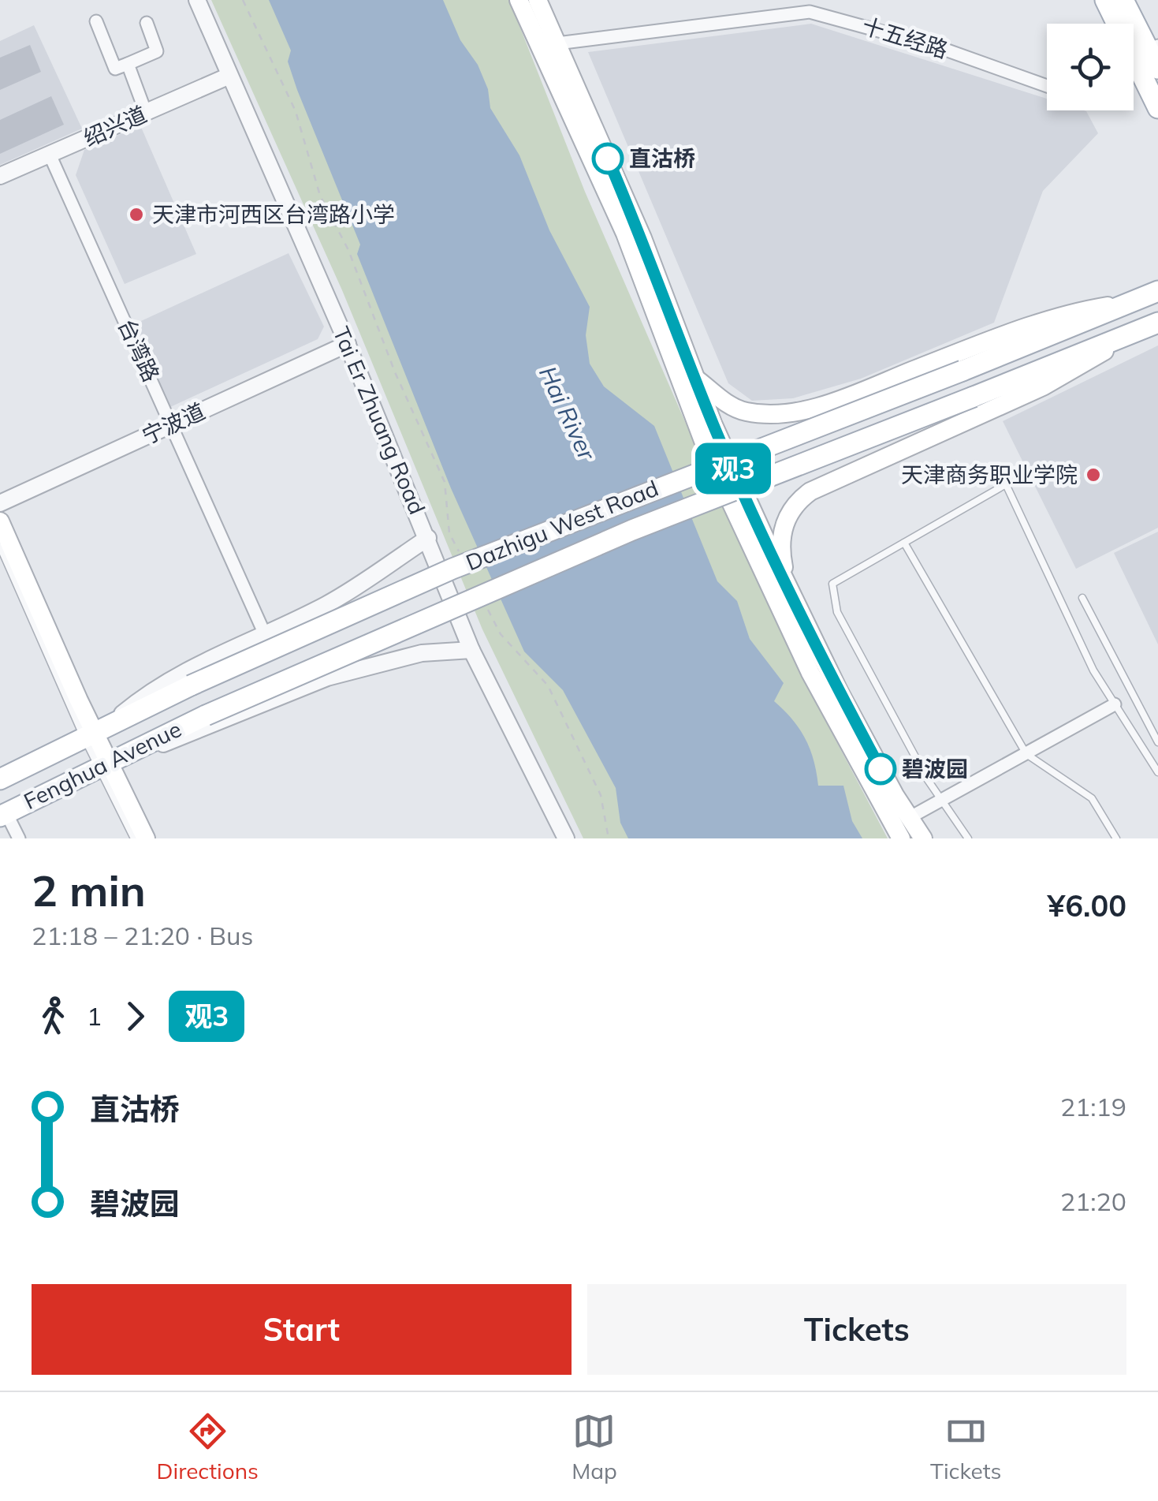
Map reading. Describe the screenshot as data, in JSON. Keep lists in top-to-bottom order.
{
  "streets": {
    "main road": ["Dazhigu West Road", "Fenghua Avenue"],
    "street": [
      "十五经路",
      "绍兴道",
      "台湾路",
      "Tai Er Zhuang Road",
      "宁波道"
    ]
  },
  "crossings": [
    ["绍兴道", "台湾路"],
    ["绍兴道", "Tai Er Zhuang Road"],
    ["台湾路", "宁波道"],
    ["Tai Er Zhuang Road", "宁波道"],
    ["Dazhigu West Road", "Fenghua Avenue"]
  ],
  "water": ["Hai River"],
  "places": [
    "直沽桥",
    "天津市河西区台湾路小学",
    "天津商务职业学院",
    "碧波园"
  ],
  "lines": ["bus line 观3"],
  "page": {
    "on_map": "观3",
    "heading": ["2 min", "21:18 – 21:20 · Bus", "¥6.00"],
    "legs": ["1", "观3"],
    "list": [
      {
        "name": "直沽桥",
        "value": "21:19"
      },
      {
        "name": "碧波园",
        "value": "21:20"
      }
    ],
    "buttons": ["Start", "Tickets"],
    "tabs": ["Directions", "Map", "Tickets"]
  }
}
